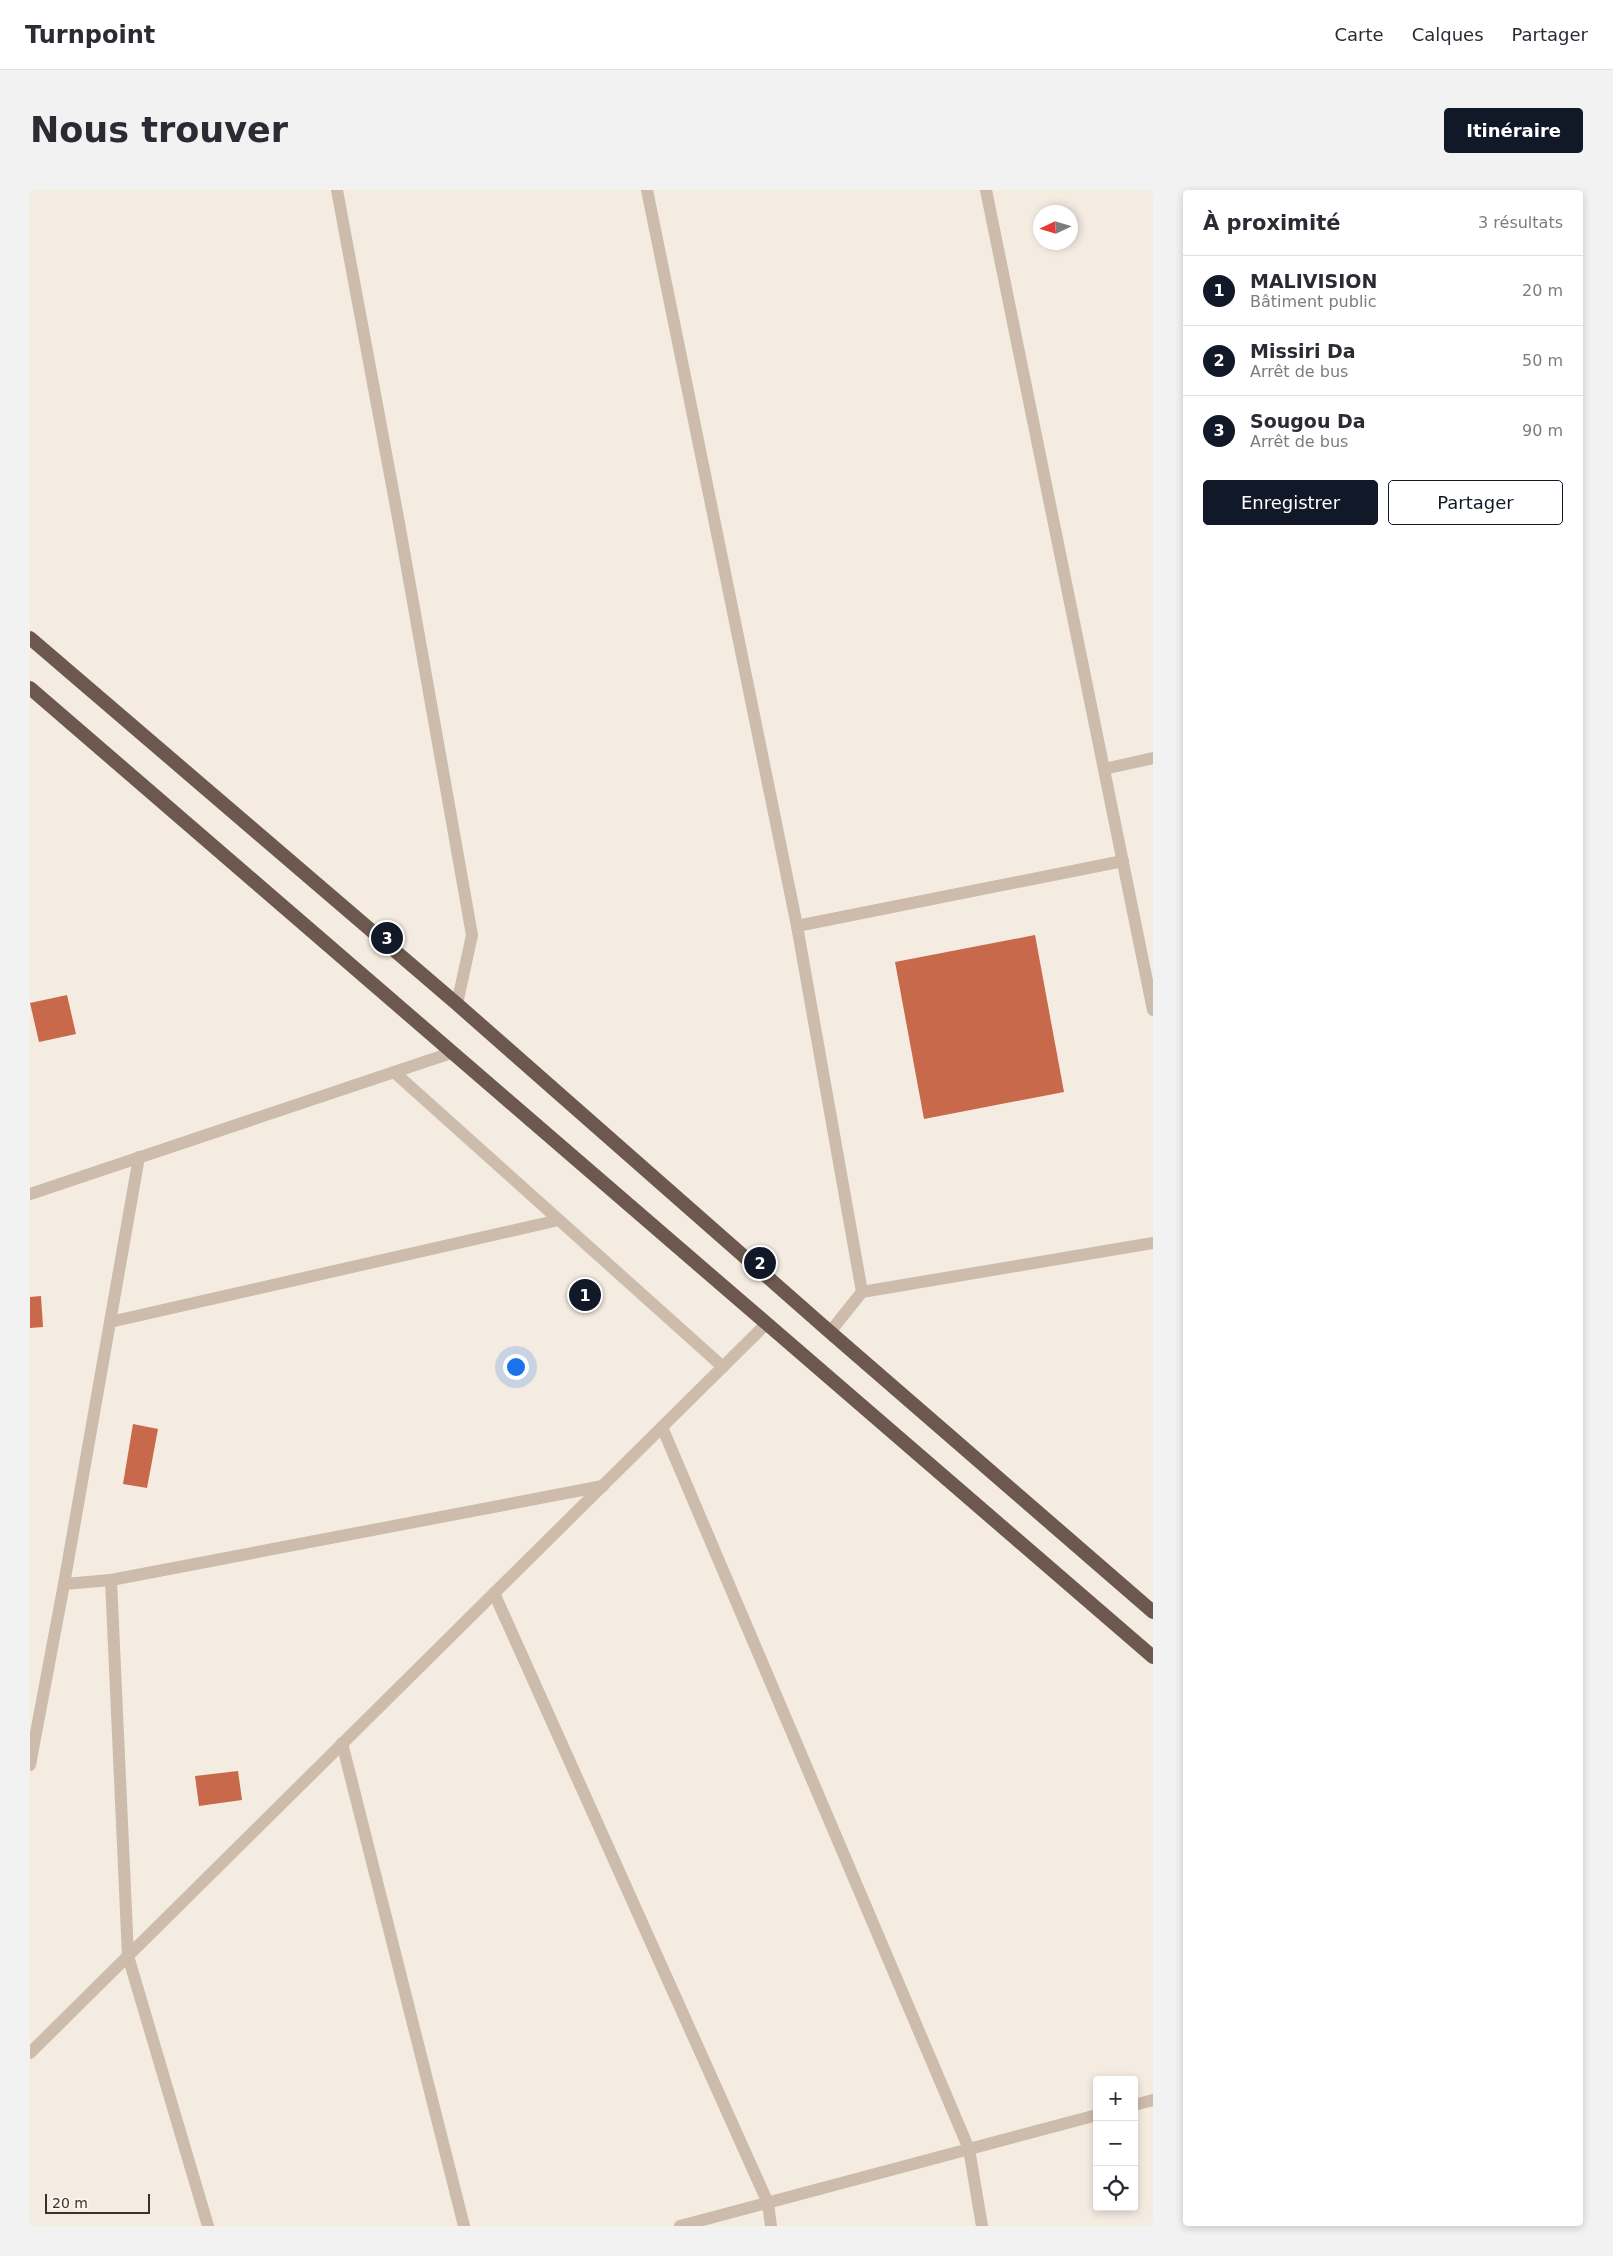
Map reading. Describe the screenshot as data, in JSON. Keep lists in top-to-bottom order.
{
  "scale_bar": "20 m",
  "north": "left",
  "page": {
    "header": "Turnpoint",
    "nav": ["Carte", "Calques", "Partager"],
    "buttons": [
      "Itinéraire",
      ["Enregistrer", "Partager"]
    ],
    "title": "Nous trouver",
    "heading": ["À proximité", "3 résultats"],
    "list": [
      {
        "mark": "1",
        "name": "MALIVISION",
        "note": "Bâtiment public",
        "value": "20 m"
      },
      {
        "mark": "2",
        "name": "Missiri Da",
        "note": "Arrêt de bus",
        "value": "50 m"
      },
      {
        "mark": "3",
        "name": "Sougou Da",
        "note": "Arrêt de bus",
        "value": "90 m"
      }
    ],
    "pins": ["3", "2", "1"],
    "map_buttons": ["+", "−"],
    "scale": "20 m"
  }
}
